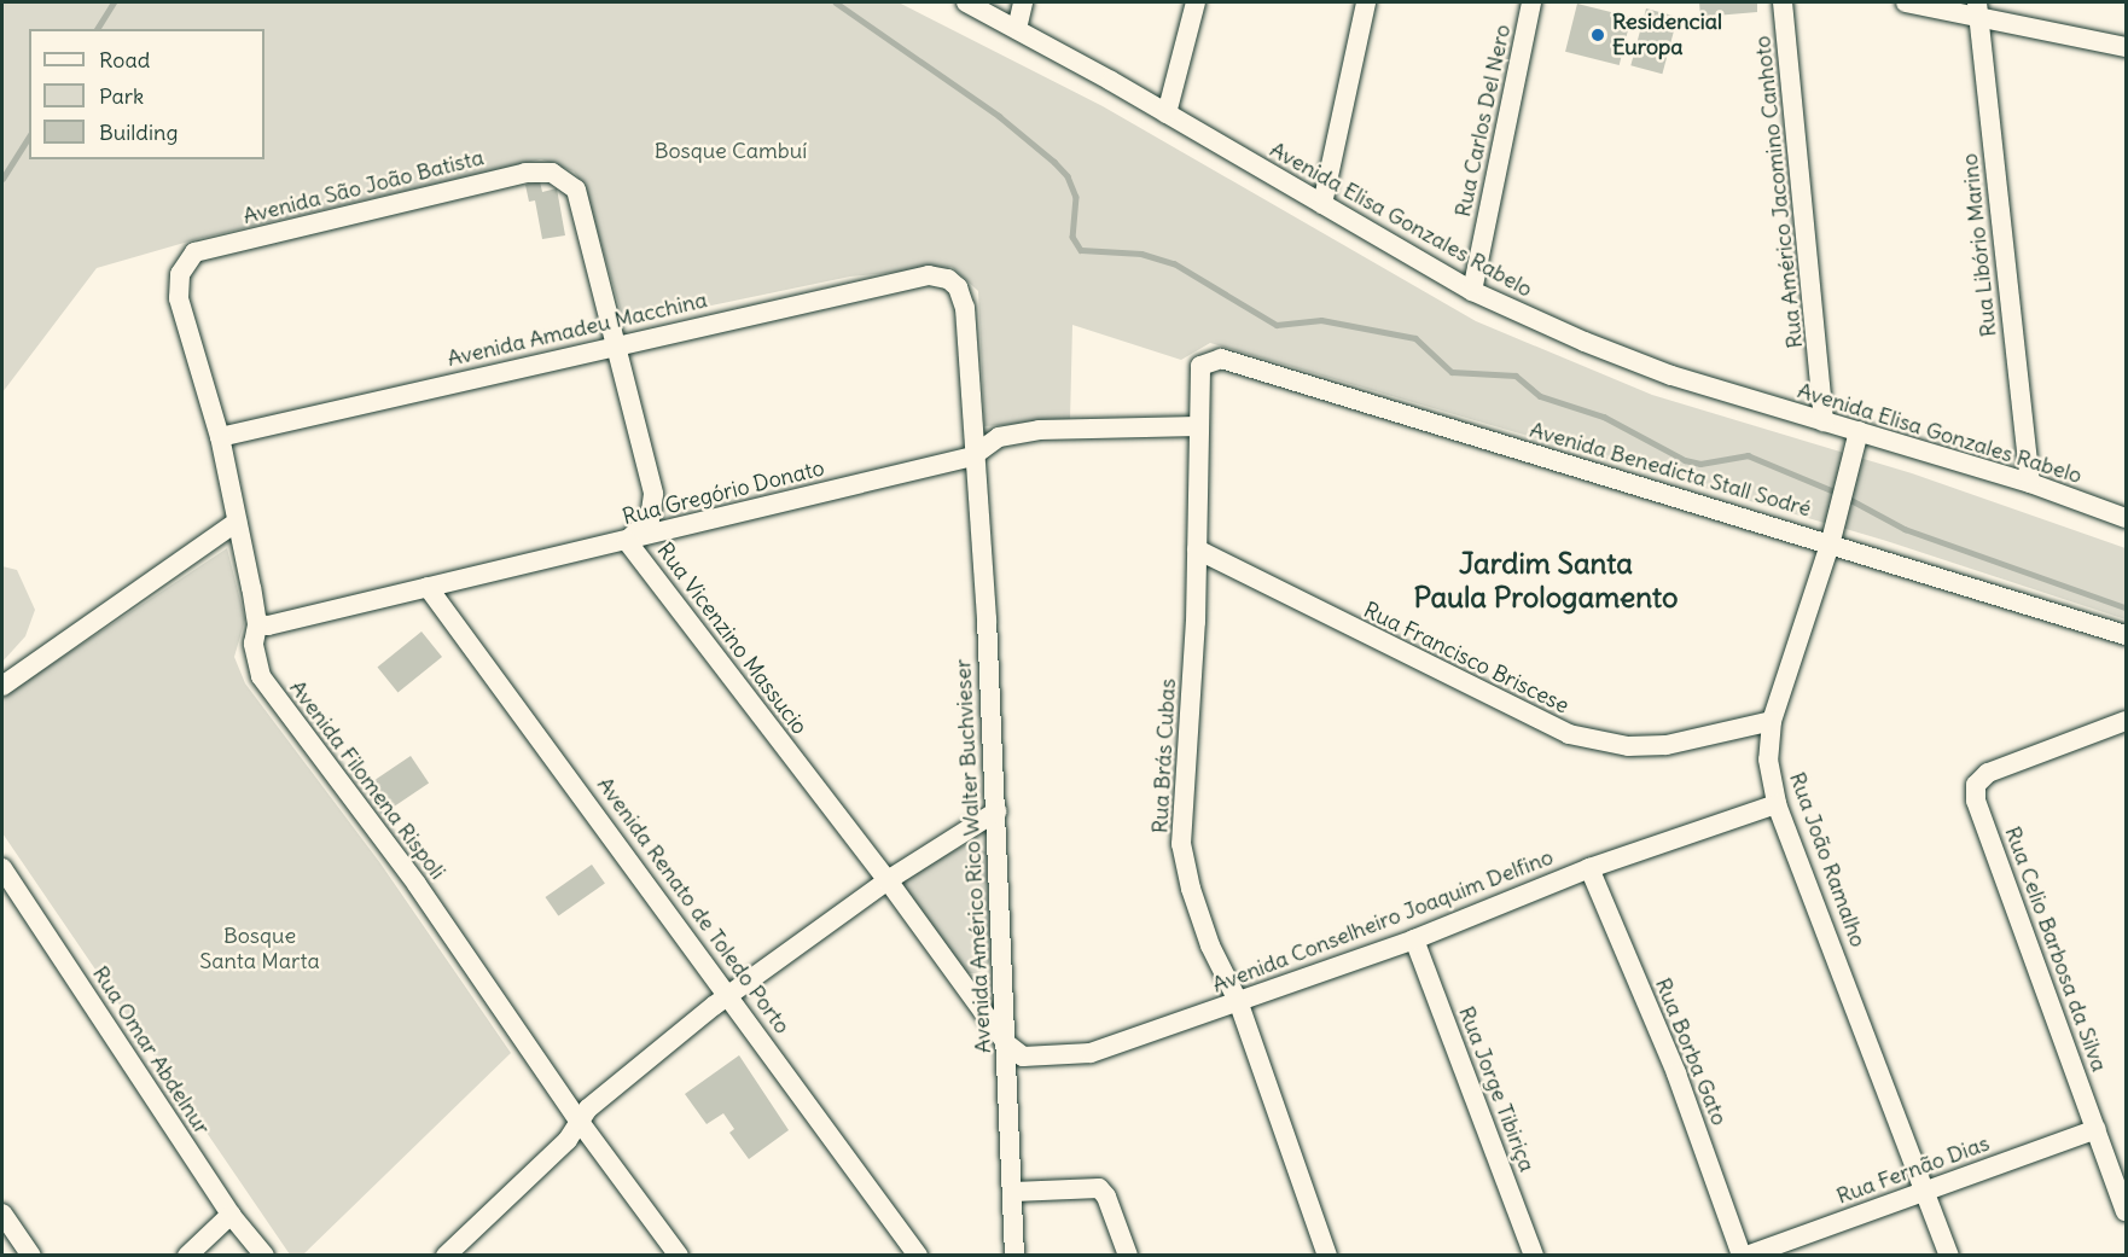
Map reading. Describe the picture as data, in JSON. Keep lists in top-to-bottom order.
{
  "streets": {
    "street": [
      "Rua Carlos Del Nero",
      "Avenida São João Batista",
      "Rua Américo Jacomino Canhoto",
      "Avenida Elisa Gonzales Rabelo",
      "Rua Libório Marino",
      "Avenida Amadeu Macchina",
      "Avenida Benedicta Stall Sodré",
      "Rua Gregório Donato",
      "Rua Vicenzino Massucio",
      "Rua Francisco Briscese",
      "Rua Brás Cubas",
      "Avenida Filomena Rispoli",
      "Avenida Américo Rico Walter Buchvieser",
      "Rua João Ramalho",
      "Avenida Renato de Toledo Porto",
      "Avenida Conselheiro Joaquim Delfino",
      "Rua Celio Barbosa da Silva",
      "Rua Omar Abdelnur",
      "Rua Borba Gato",
      "Rua Jorge Tibiriça",
      "Rua Fernão Dias"
    ]
  },
  "crossings": [
    ["Rua Carlos Del Nero", "Avenida Elisa Gonzales Rabelo"],
    ["Avenida São João Batista", "Rua Vicenzino Massucio"],
    ["Avenida São João Batista", "Avenida Filomena Rispoli"],
    ["Rua Américo Jacomino Canhoto", "Avenida Elisa Gonzales Rabelo"],
    ["Avenida Elisa Gonzales Rabelo", "Rua Libório Marino"],
    ["Avenida Elisa Gonzales Rabelo", "Rua João Ramalho"],
    ["Avenida Amadeu Macchina", "Rua Vicenzino Massucio"],
    ["Avenida Amadeu Macchina", "Avenida Filomena Rispoli"],
    ["Avenida Amadeu Macchina", "Avenida Américo Rico Walter Buchvieser"],
    ["Avenida Benedicta Stall Sodré", "Rua Brás Cubas"],
    ["Avenida Benedicta Stall Sodré", "Rua João Ramalho"],
    ["Rua Gregório Donato", "Rua Vicenzino Massucio"],
    ["Rua Gregório Donato", "Rua Brás Cubas"],
    ["Rua Gregório Donato", "Avenida Filomena Rispoli"],
    ["Rua Gregório Donato", "Avenida Américo Rico Walter Buchvieser"],
    ["Rua Gregório Donato", "Avenida Renato de Toledo Porto"],
    ["Rua Vicenzino Massucio", "Avenida Américo Rico Walter Buchvieser"],
    ["Rua Vicenzino Massucio", "Avenida Conselheiro Joaquim Delfino"],
    ["Rua Francisco Briscese", "Rua Brás Cubas"],
    ["Rua Francisco Briscese", "Rua João Ramalho"],
    ["Rua Brás Cubas", "Avenida Conselheiro Joaquim Delfino"],
    ["Avenida Américo Rico Walter Buchvieser", "Avenida Conselheiro Joaquim Delfino"],
    ["Rua João Ramalho", "Avenida Conselheiro Joaquim Delfino"],
    ["Rua João Ramalho", "Rua Fernão Dias"],
    ["Avenida Conselheiro Joaquim Delfino", "Rua Borba Gato"],
    ["Avenida Conselheiro Joaquim Delfino", "Rua Jorge Tibiriça"],
    ["Rua Celio Barbosa da Silva", "Rua Fernão Dias"],
    ["Rua Borba Gato", "Rua Fernão Dias"]
  ],
  "districts": ["Jardim Santa Paula Prologamento"],
  "parks": ["Bosque Cambuí", "Bosque Santa Marta"],
  "places": ["Residencial Europa"],
  "legend": ["Road", "Park", "Building"]
}
